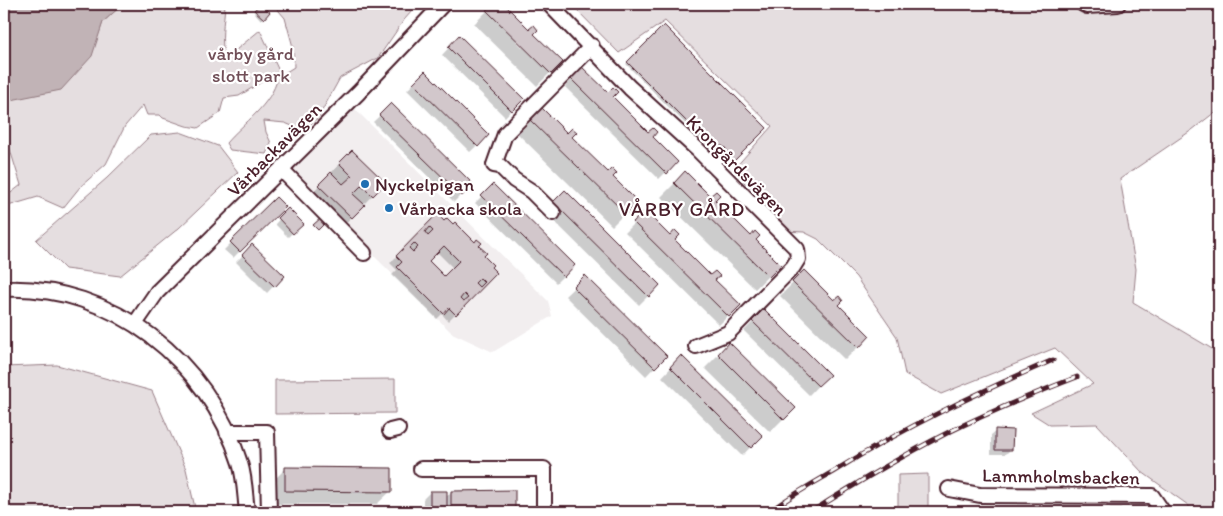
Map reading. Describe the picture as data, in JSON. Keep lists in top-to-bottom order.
{
  "streets": {
    "street": ["Vårbackavägen", "Krongårdsvägen", "Lammholmsbacken"]
  },
  "districts": ["VÅRBY GÅRD"],
  "parks": ["vårby gård slott park"],
  "places": ["Nyckelpigan", "Vårbacka skola"]
}
